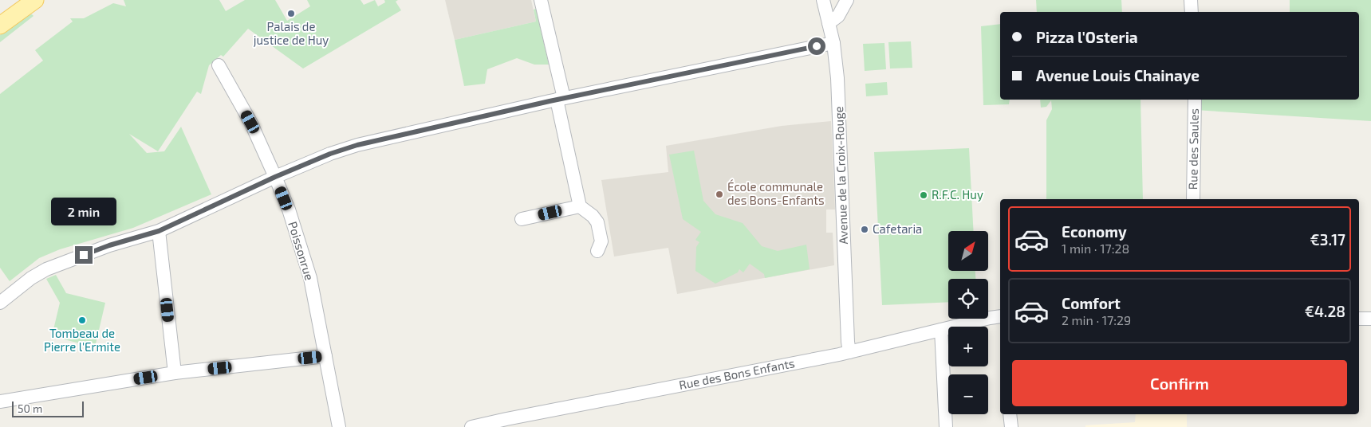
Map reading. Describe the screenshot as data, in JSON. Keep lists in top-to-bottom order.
{
  "streets": {
    "street": [
      "Rue des Saules",
      "Avenue de la Croix-Rouge",
      "Poissonrue",
      "Rue des Bons Enfants"
    ]
  },
  "crossings": [
    ["Avenue de la Croix-Rouge", "Rue des Bons Enfants"]
  ],
  "places": [
    "Palais de justice de Huy",
    "École communale des Bons-Enfants",
    "R.F.C. Huy",
    "Cafetaria",
    "Tombeau de Pierre l'Ermite"
  ],
  "scale_bar": "50 m",
  "north": "top right",
  "page": {
    "banner": ["Pizza l'Osteria", "Avenue Louis Chainaye"],
    "bubble": "2 min",
    "list": [
      {
        "name": "Economy",
        "note": "1 min · 17:28",
        "value": "€3.17"
      },
      {
        "name": "Comfort",
        "note": "2 min · 17:29",
        "value": "€4.28"
      }
    ],
    "map_buttons": ["+", "−"],
    "buttons": "Confirm",
    "scale": "50 m"
  }
}
